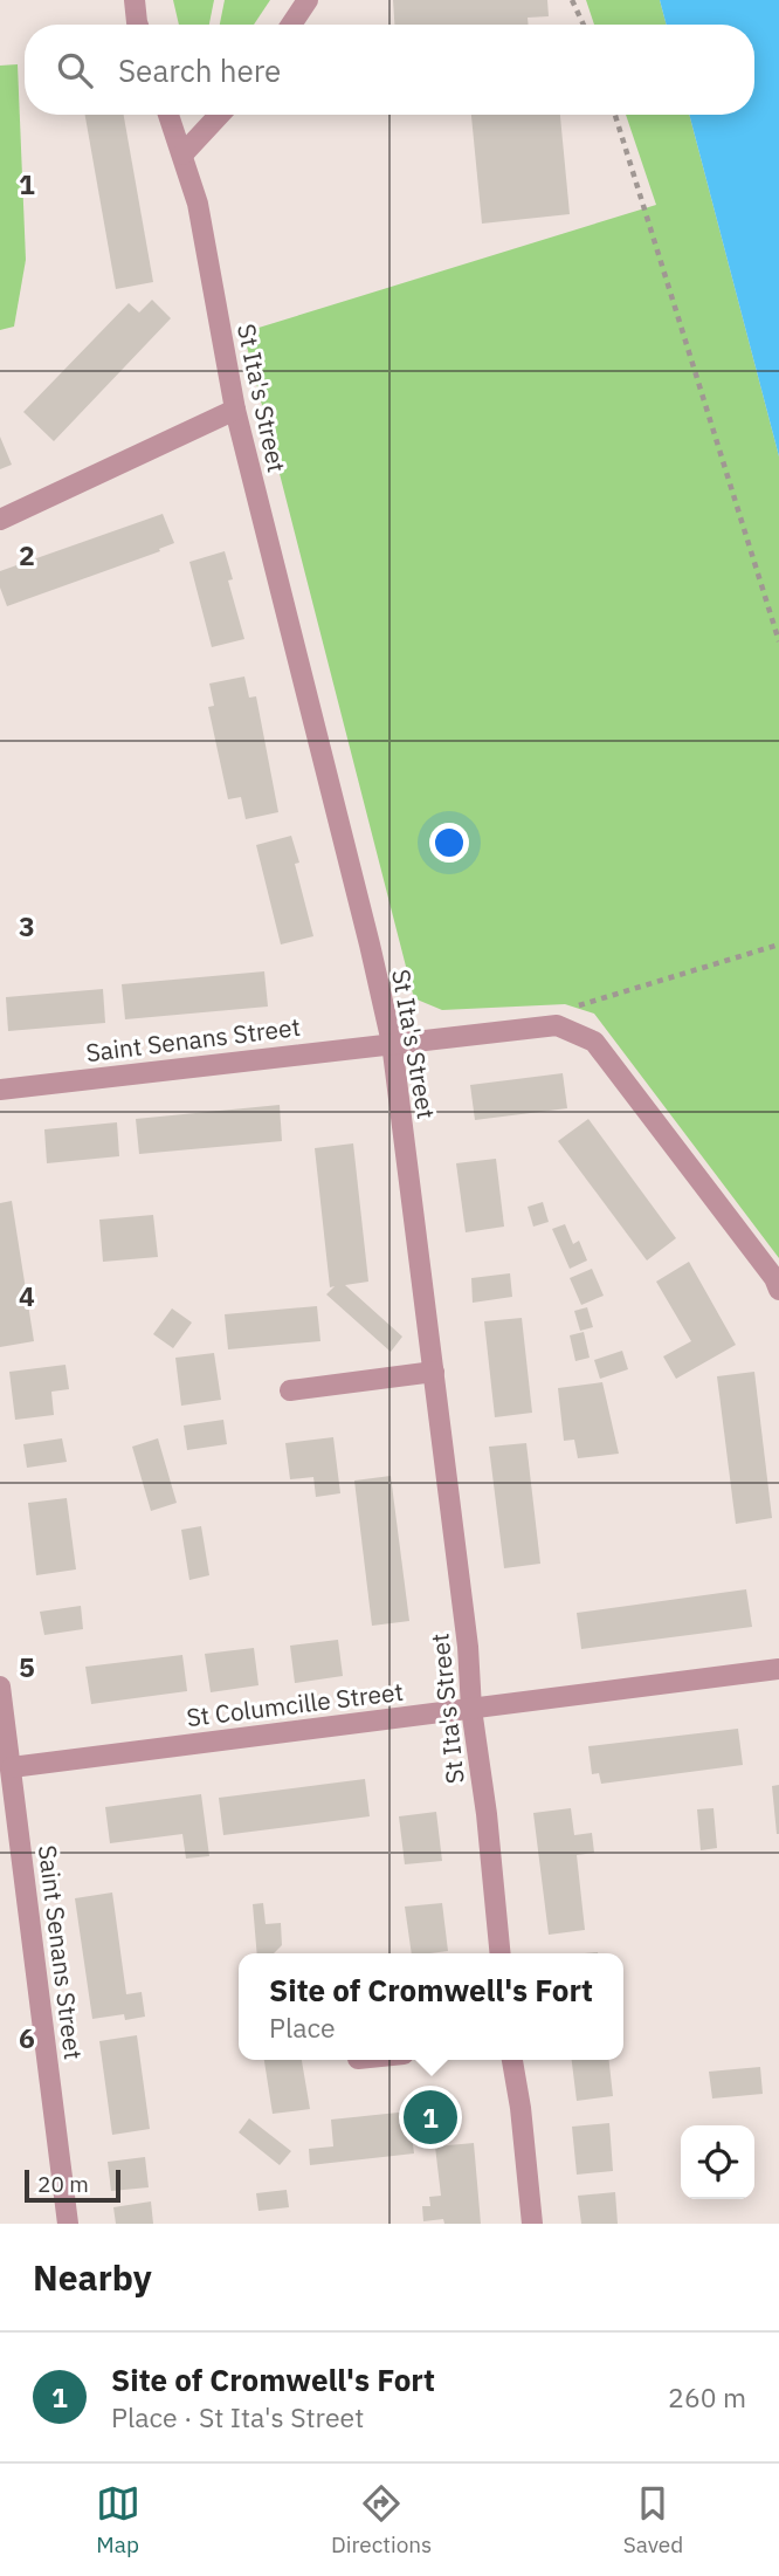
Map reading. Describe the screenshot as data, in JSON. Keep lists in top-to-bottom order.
{
  "streets": {
    "street": ["St Ita's Street", "Saint Senans Street", "St Columcille Street"]
  },
  "crossings": [
    ["St Ita's Street", "Saint Senans Street"],
    ["St Ita's Street", "St Columcille Street"],
    ["Saint Senans Street", "St Columcille Street"]
  ],
  "scale_bar": "20 m",
  "page": {
    "search": "Search here",
    "popup": ["Site of Cromwell's Fort", "Place"],
    "pins": "1",
    "scale": "20 m",
    "heading": "Nearby",
    "list": [
      {
        "mark": "1",
        "name": "Site of Cromwell's Fort",
        "note": "Place · St Ita's Street",
        "value": "260 m"
      }
    ],
    "nav": ["Map", "Directions", "Saved"]
  },
  "grid": {
    "rows": [
      "1",
      "2",
      "3",
      "4",
      "5",
      "6"
    ]
  }
}
